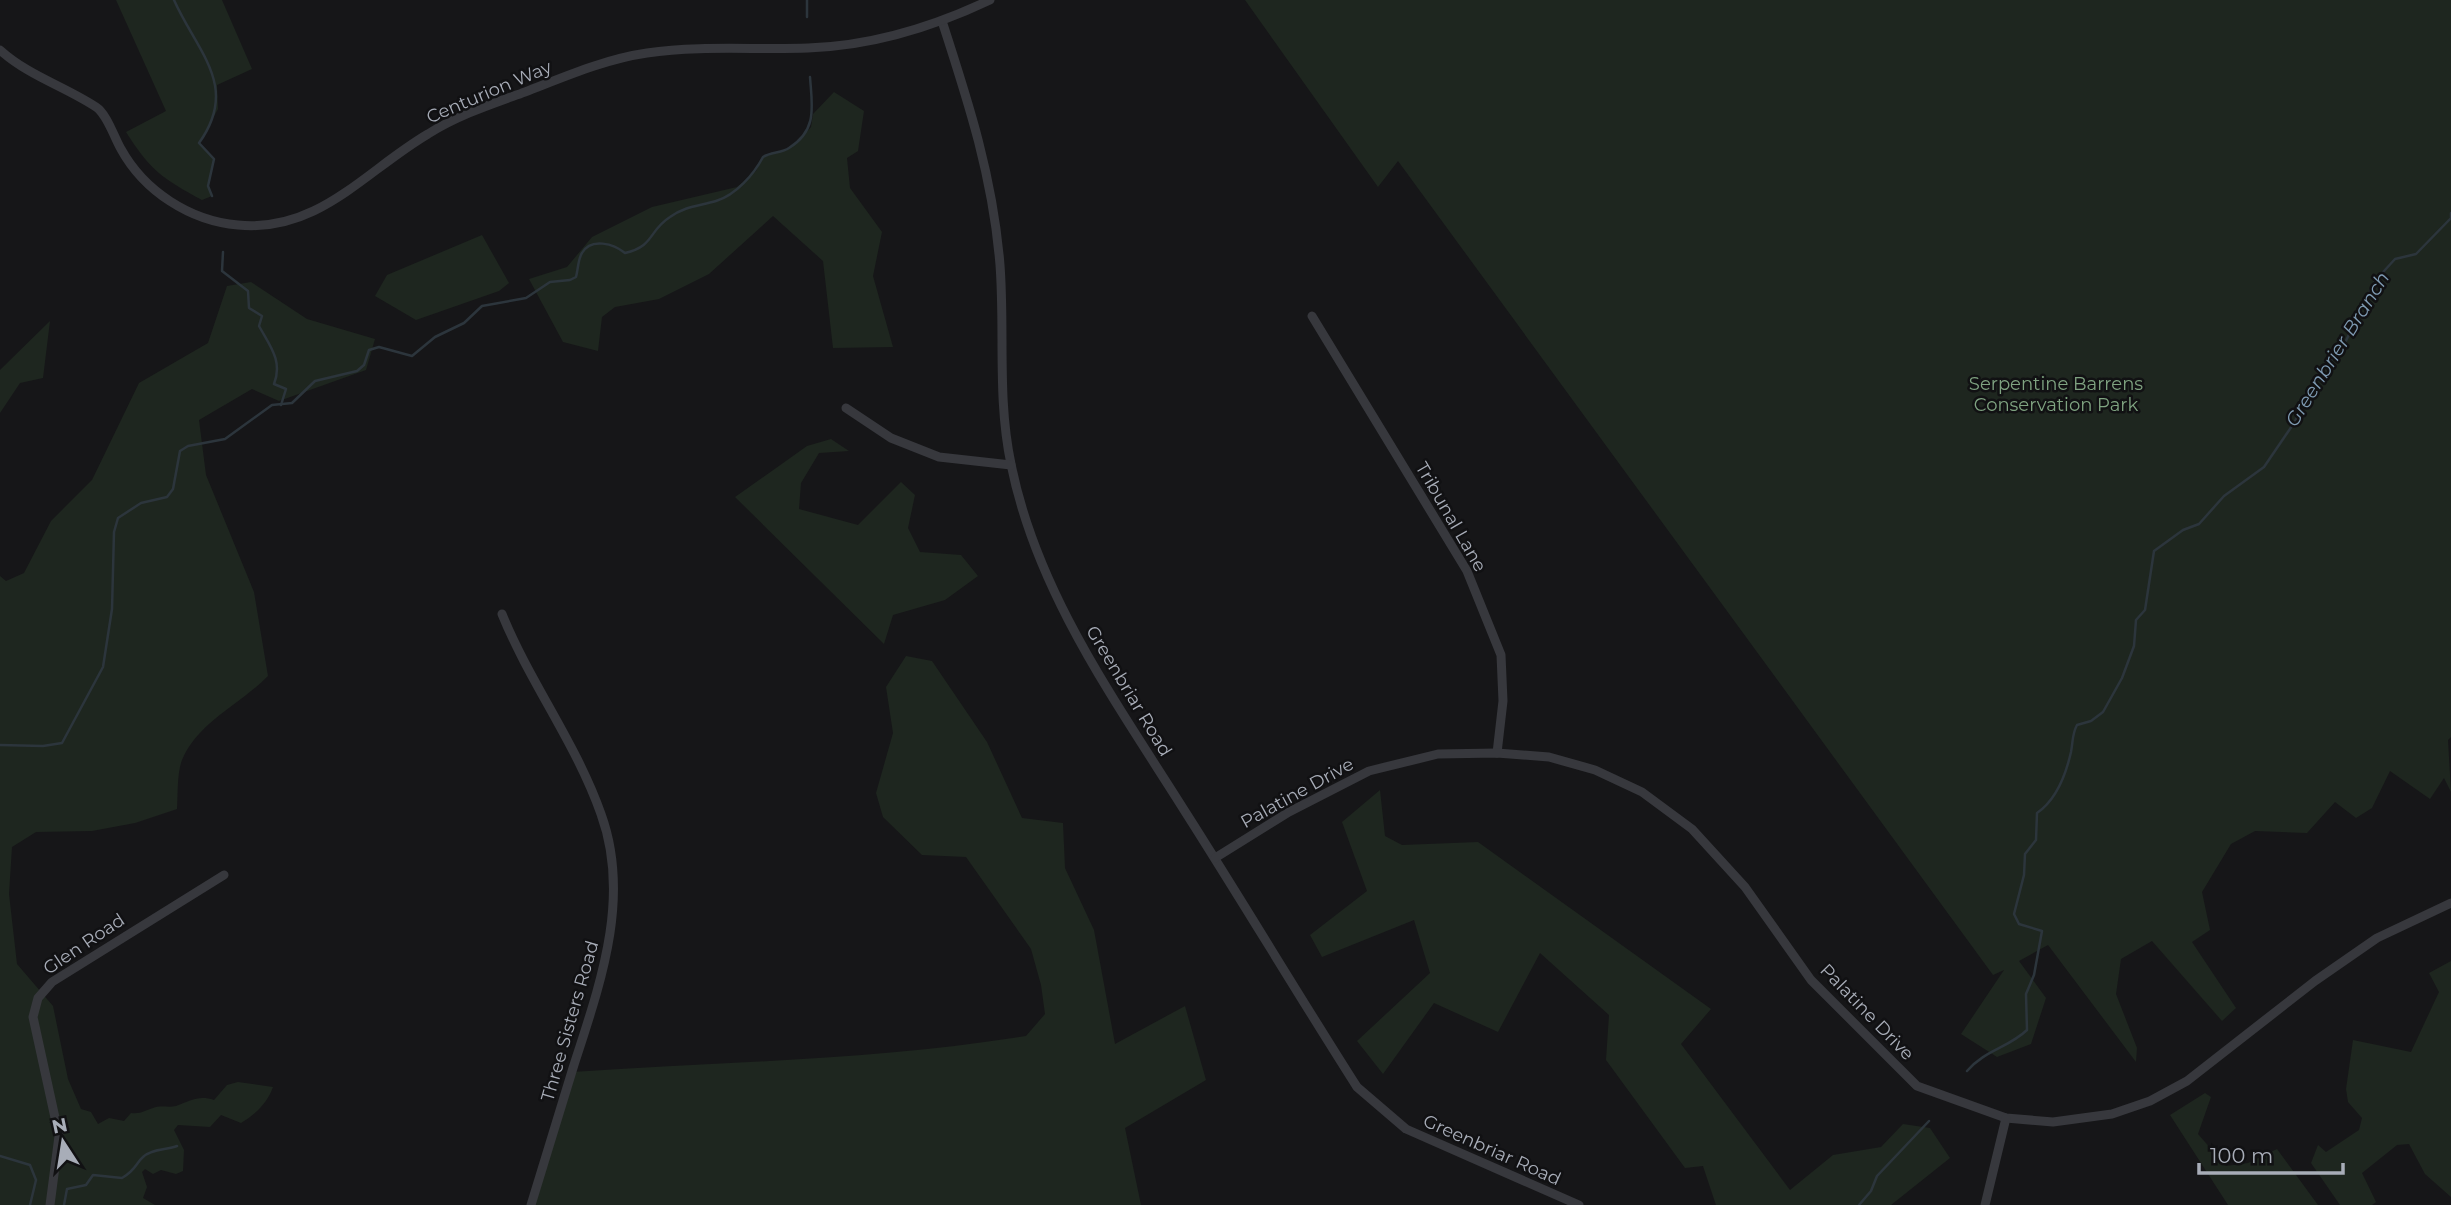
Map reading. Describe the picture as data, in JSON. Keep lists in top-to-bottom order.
{
  "streets": {
    "street": [
      "Centurion Way",
      "Tribunal Lane",
      "Greenbriar Road",
      "Palatine Drive",
      "Glen Road",
      "Three Sisters Road"
    ]
  },
  "crossings": [
    ["Centurion Way", "Greenbriar Road"],
    ["Tribunal Lane", "Palatine Drive"],
    ["Greenbriar Road", "Palatine Drive"]
  ],
  "water": ["Greenbrier Branch"],
  "parks": ["Serpentine Barrens Conservation Park"],
  "scale_bar": "100 m",
  "north": "top"
}
